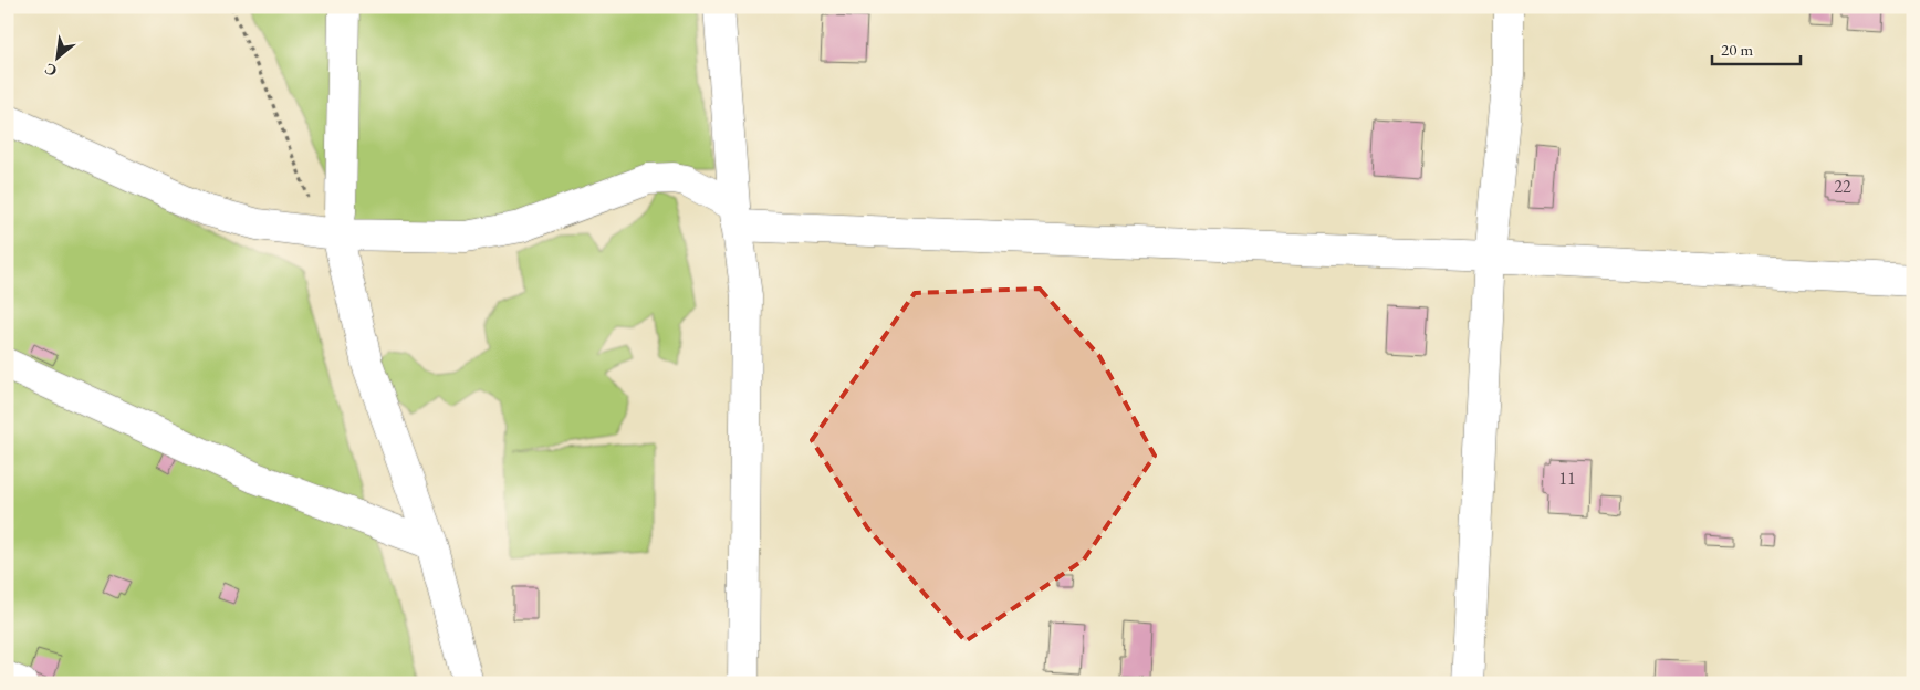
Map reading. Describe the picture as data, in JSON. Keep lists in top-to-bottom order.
{
  "house_numbers": ["22", "11"],
  "scale_bar": "20 m",
  "north": "bottom left"
}
